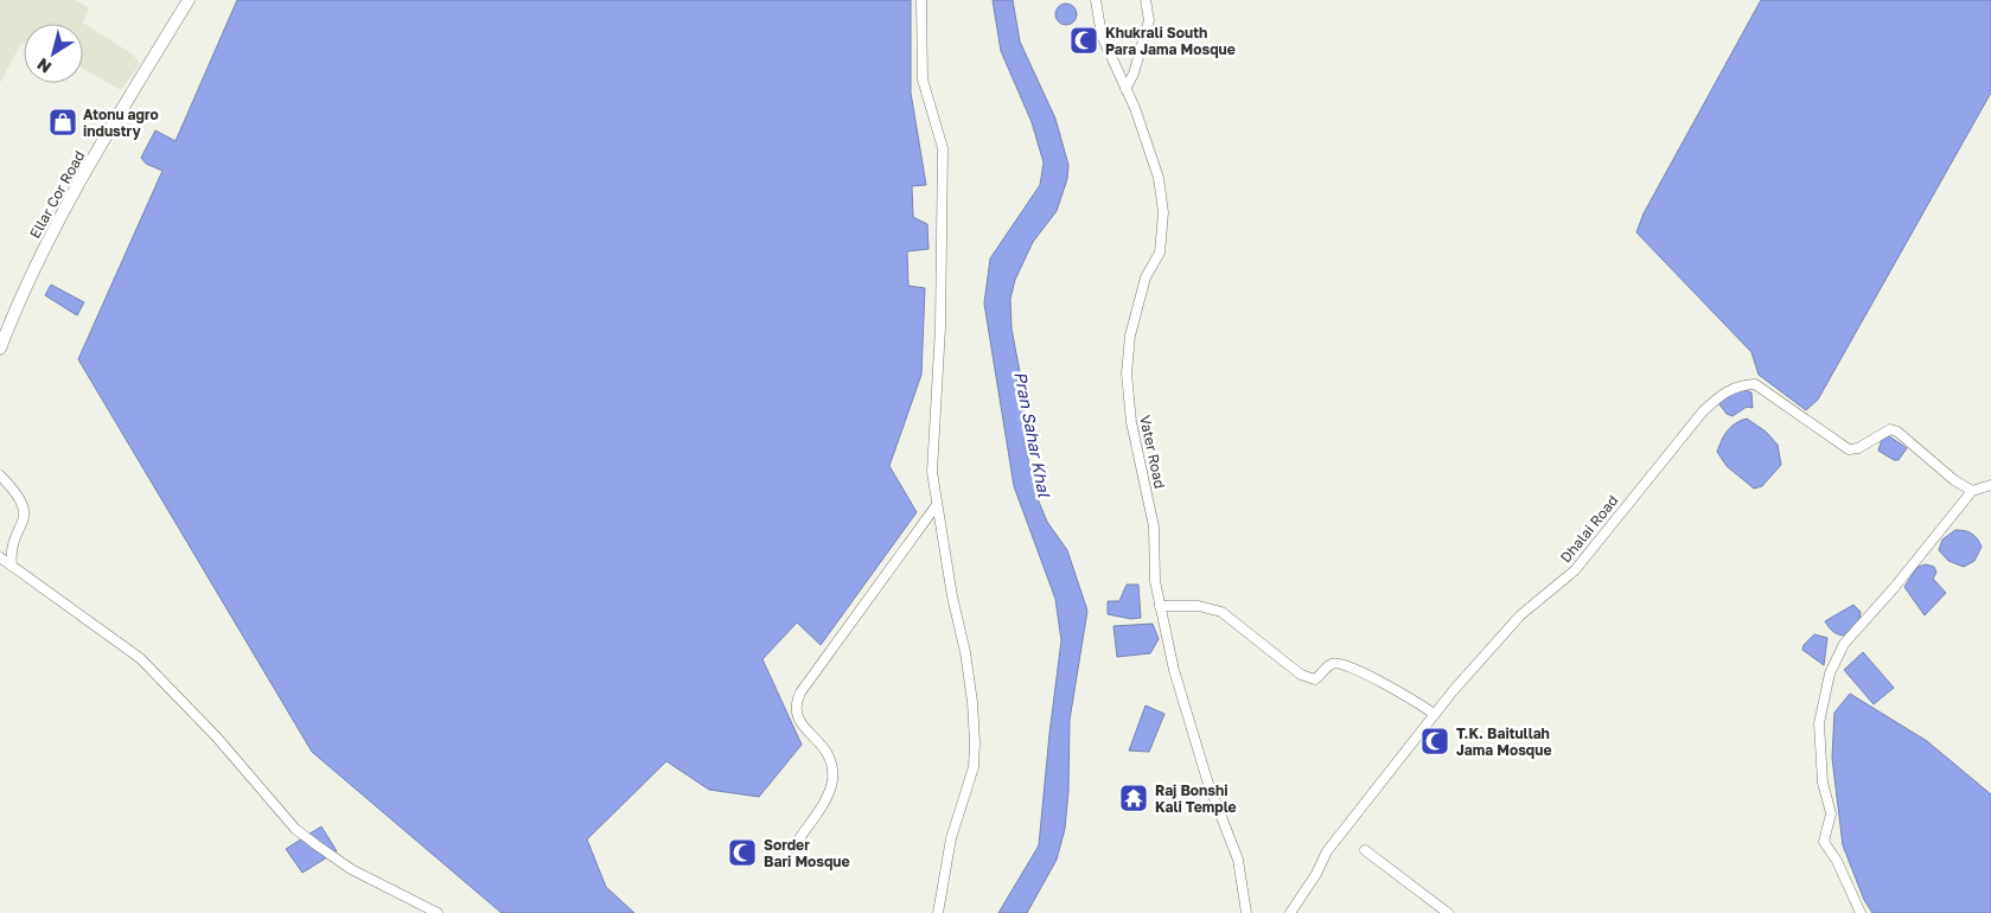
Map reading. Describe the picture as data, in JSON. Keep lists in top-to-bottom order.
{
  "streets": {
    "main road": ["Ellar Cor Road"],
    "street": ["Vater Road", "Dhalai Road"]
  },
  "water": ["Pran Sahar Khal"],
  "places": {
    "mosque": ["Khukrali South Para Jama Mosque", "T.K. Baitullah Jama Mosque", "Sorder Bari Mosque"],
    "shop": ["Atonu agro industry"],
    "temple": ["Raj Bonshi Kali Temple"]
  },
  "north": "bottom left"
}
